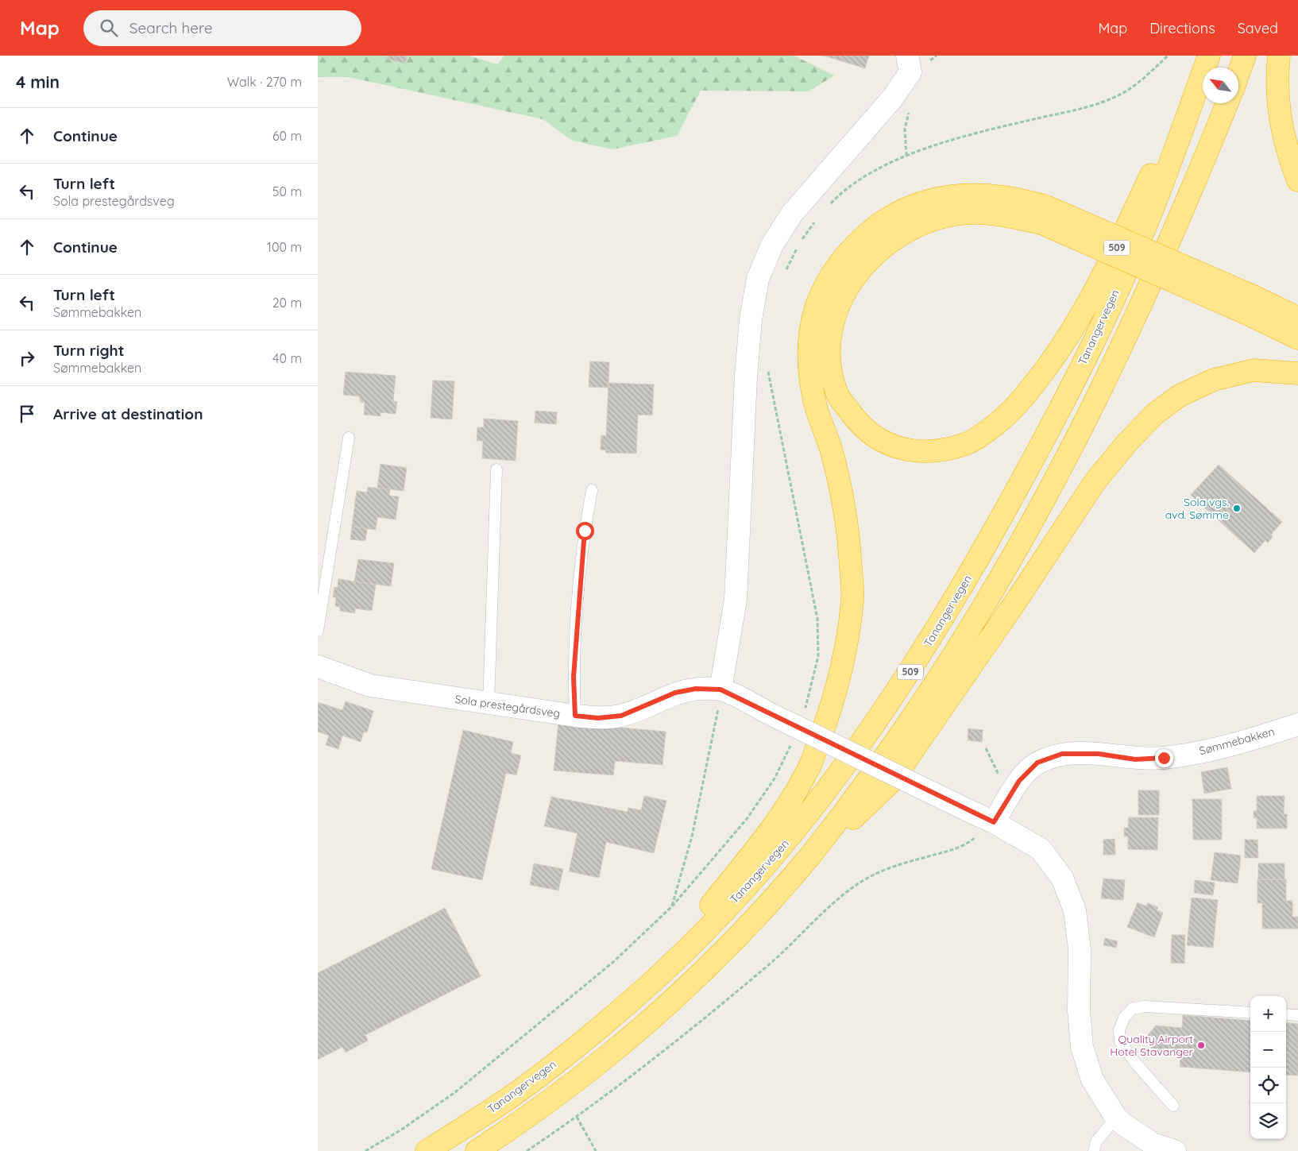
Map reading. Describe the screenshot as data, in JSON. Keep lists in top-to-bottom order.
{
  "streets": {
    "highway": ["509", "Tanangervegen"],
    "street": ["Sola prestegårdsveg", "Sømmebakken"]
  },
  "crossings": [
    ["509", "Tanangervegen"]
  ],
  "places": ["Sola vgs. avd. Sømme", "Quality Airport Hotel Stavanger"],
  "north": "top left",
  "page": {
    "header": "Map",
    "search": "Search here",
    "nav": ["Map", "Directions", "Saved"],
    "heading": ["4 min", "Walk · 270 m"],
    "list": [
      ["Continue", "60 m"],
      ["Turn left", "Sola prestegårdsveg", "50 m"],
      ["Continue", "100 m"],
      ["Turn left", "Sømmebakken", "20 m"],
      ["Turn right", "Sømmebakken", "40 m"],
      "Arrive at destination"
    ],
    "map_buttons": ["+", "−"]
  }
}
